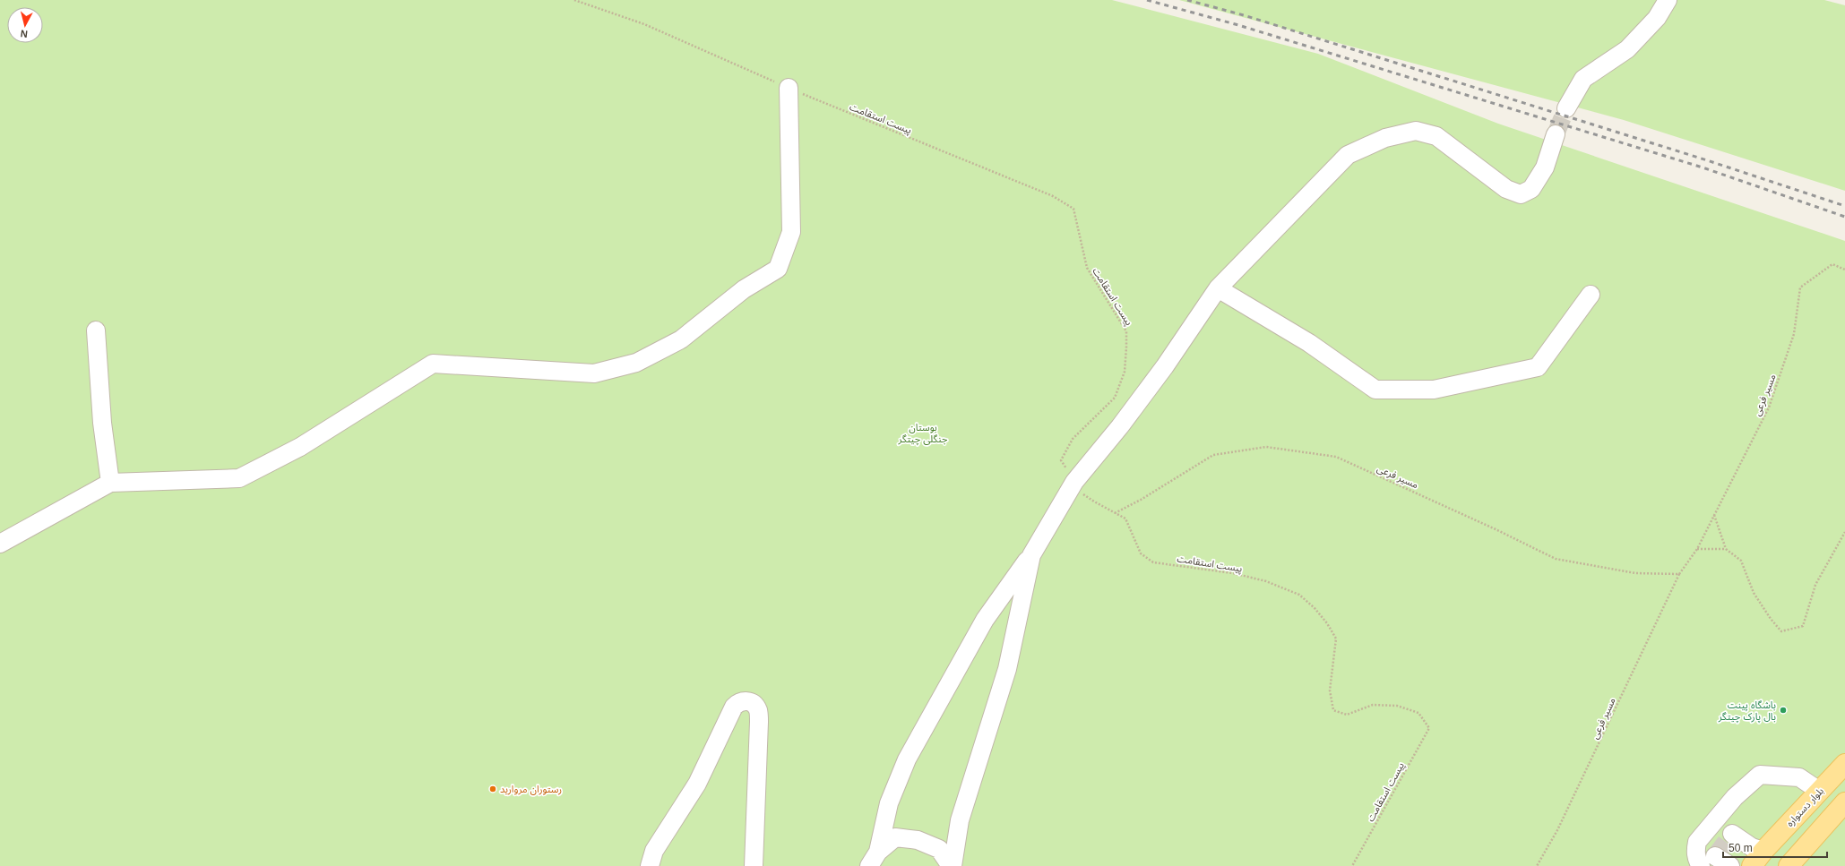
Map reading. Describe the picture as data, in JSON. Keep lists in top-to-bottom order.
{
  "streets": {
    "main road": ["بلوار دستواره"],
    "path": ["پیست استقامت", "مسیر فرعی"]
  },
  "crossings": [
    ["پیست استقامت", "مسیر فرعی"]
  ],
  "parks": ["بوستان جنگلی چیتگر"],
  "places": ["باشگاه پینت بال پارک چیتگر", "رستوران مروارید"],
  "scale_bar": "50 m",
  "north": "bottom"
}
